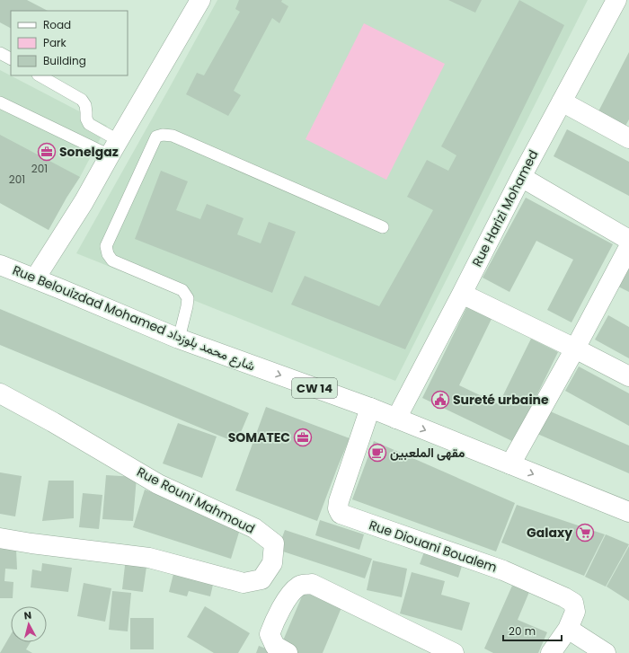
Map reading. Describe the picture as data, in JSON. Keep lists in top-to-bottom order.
{
  "streets": {
    "street": [
      "Rue Harizi Mohamed",
      "Rue Belouizdad Mohamed شارع محمد بلوزداد",
      "CW 14",
      "Rue Rouni Mahmoud",
      "Rue Diouani Boualem"
    ]
  },
  "crossings": [
    ["Rue Harizi Mohamed", "Rue Belouizdad Mohamed شارع محمد بلوزداد"],
    ["Rue Belouizdad Mohamed شارع محمد بلوزداد", "Rue Diouani Boualem"]
  ],
  "places": {
    "office": ["Sonelgaz", "SOMATEC"],
    "public building": ["Sureté urbaine"],
    "cafe": ["مقهى الملعبين"],
    "supermarket": ["Galaxy"]
  },
  "house_numbers": ["201", "201"],
  "legend": ["Road", "Park", "Building"],
  "scale_bar": "20 m",
  "north": "top"
}
